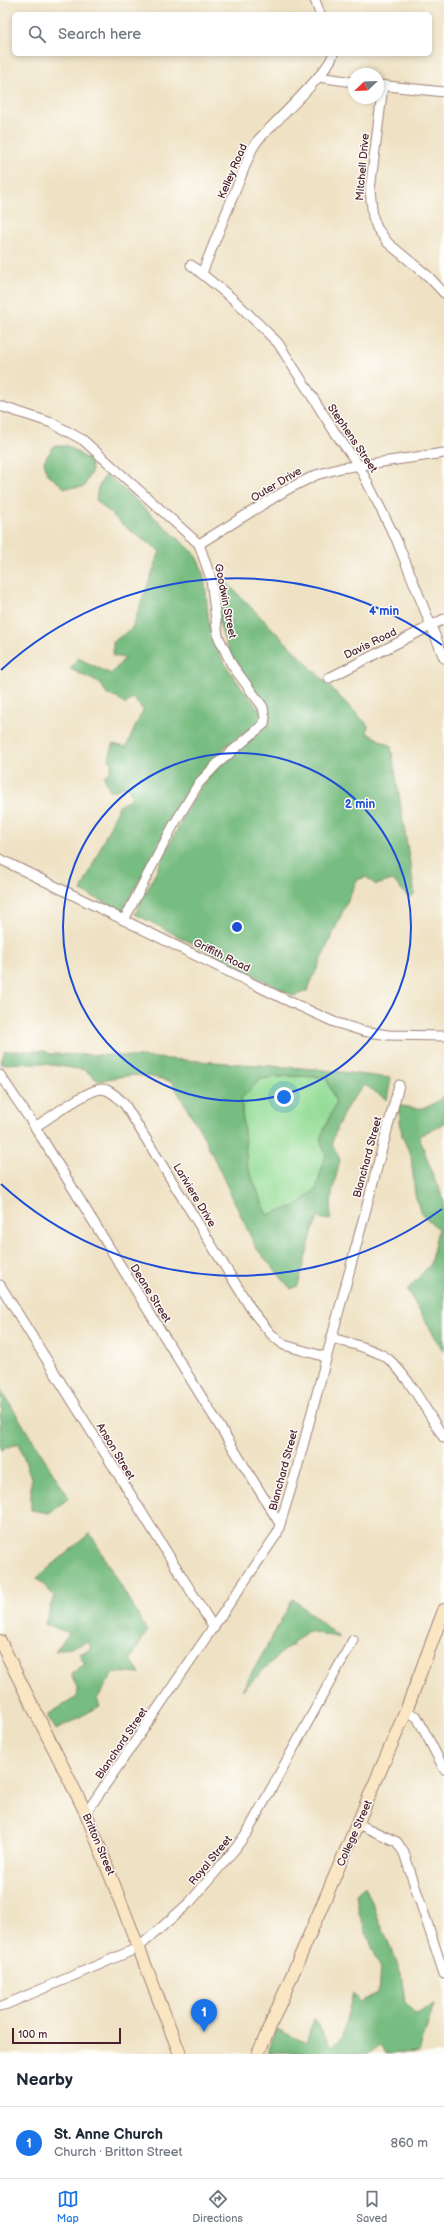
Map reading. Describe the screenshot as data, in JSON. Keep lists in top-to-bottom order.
{
  "streets": {
    "street": [
      "Mitchell Drive",
      "Kelley Road",
      "Stephens Street",
      "Outer Drive",
      "Goodwin Street",
      "Davis Road",
      "Griffith Road",
      "Blanchard Street",
      "Lariviere Drive",
      "Deane Street",
      "Anson Street",
      "College Street",
      "Britton Street",
      "Royal Street"
    ]
  },
  "crossings": [
    ["Kelley Road", "Stephens Street"],
    ["Stephens Street", "Outer Drive"],
    ["Stephens Street", "Davis Road"],
    ["Outer Drive", "Goodwin Street"],
    ["Goodwin Street", "Griffith Road"],
    ["Blanchard Street", "Lariviere Drive"],
    ["Blanchard Street", "Deane Street"],
    ["Blanchard Street", "Anson Street"],
    ["Blanchard Street", "Britton Street"],
    ["Lariviere Drive", "Deane Street"],
    ["Britton Street", "Royal Street"]
  ],
  "scale_bar": "100 m",
  "north": "bottom left",
  "page": {
    "search": "Search here",
    "pins": "1",
    "scale": "100 m",
    "heading": "Nearby",
    "list": [
      {
        "mark": "1",
        "name": "St. Anne Church",
        "note": "Church · Britton Street",
        "value": "860 m"
      }
    ],
    "nav": ["Map", "Directions", "Saved"]
  },
  "rings": ["4 min", "2 min"]
}
